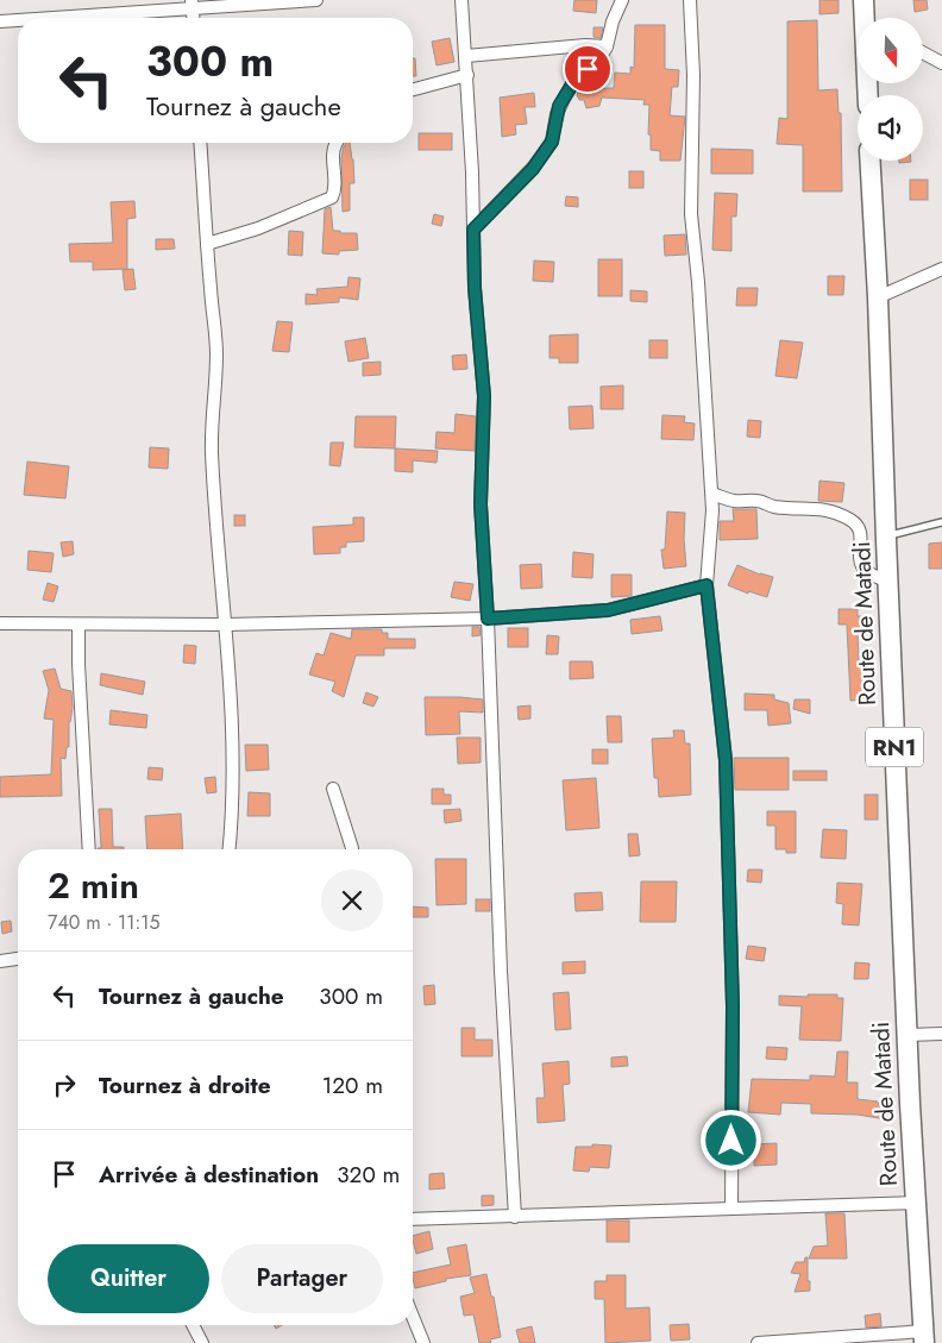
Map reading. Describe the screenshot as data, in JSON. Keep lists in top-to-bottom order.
{
  "streets": {
    "highway": ["Route de Matadi", "RN1"]
  },
  "north": "bottom",
  "page": {
    "turn": ["300 m", "Tournez à gauche"],
    "heading": ["2 min", "740 m · 11:15"],
    "list": [
      {
        "name": "Tournez à gauche",
        "value": "300 m"
      },
      {
        "name": "Tournez à droite",
        "value": "120 m"
      },
      {
        "name": "Arrivée à destination",
        "value": "320 m"
      }
    ],
    "buttons": ["Quitter", "Partager"]
  }
}
